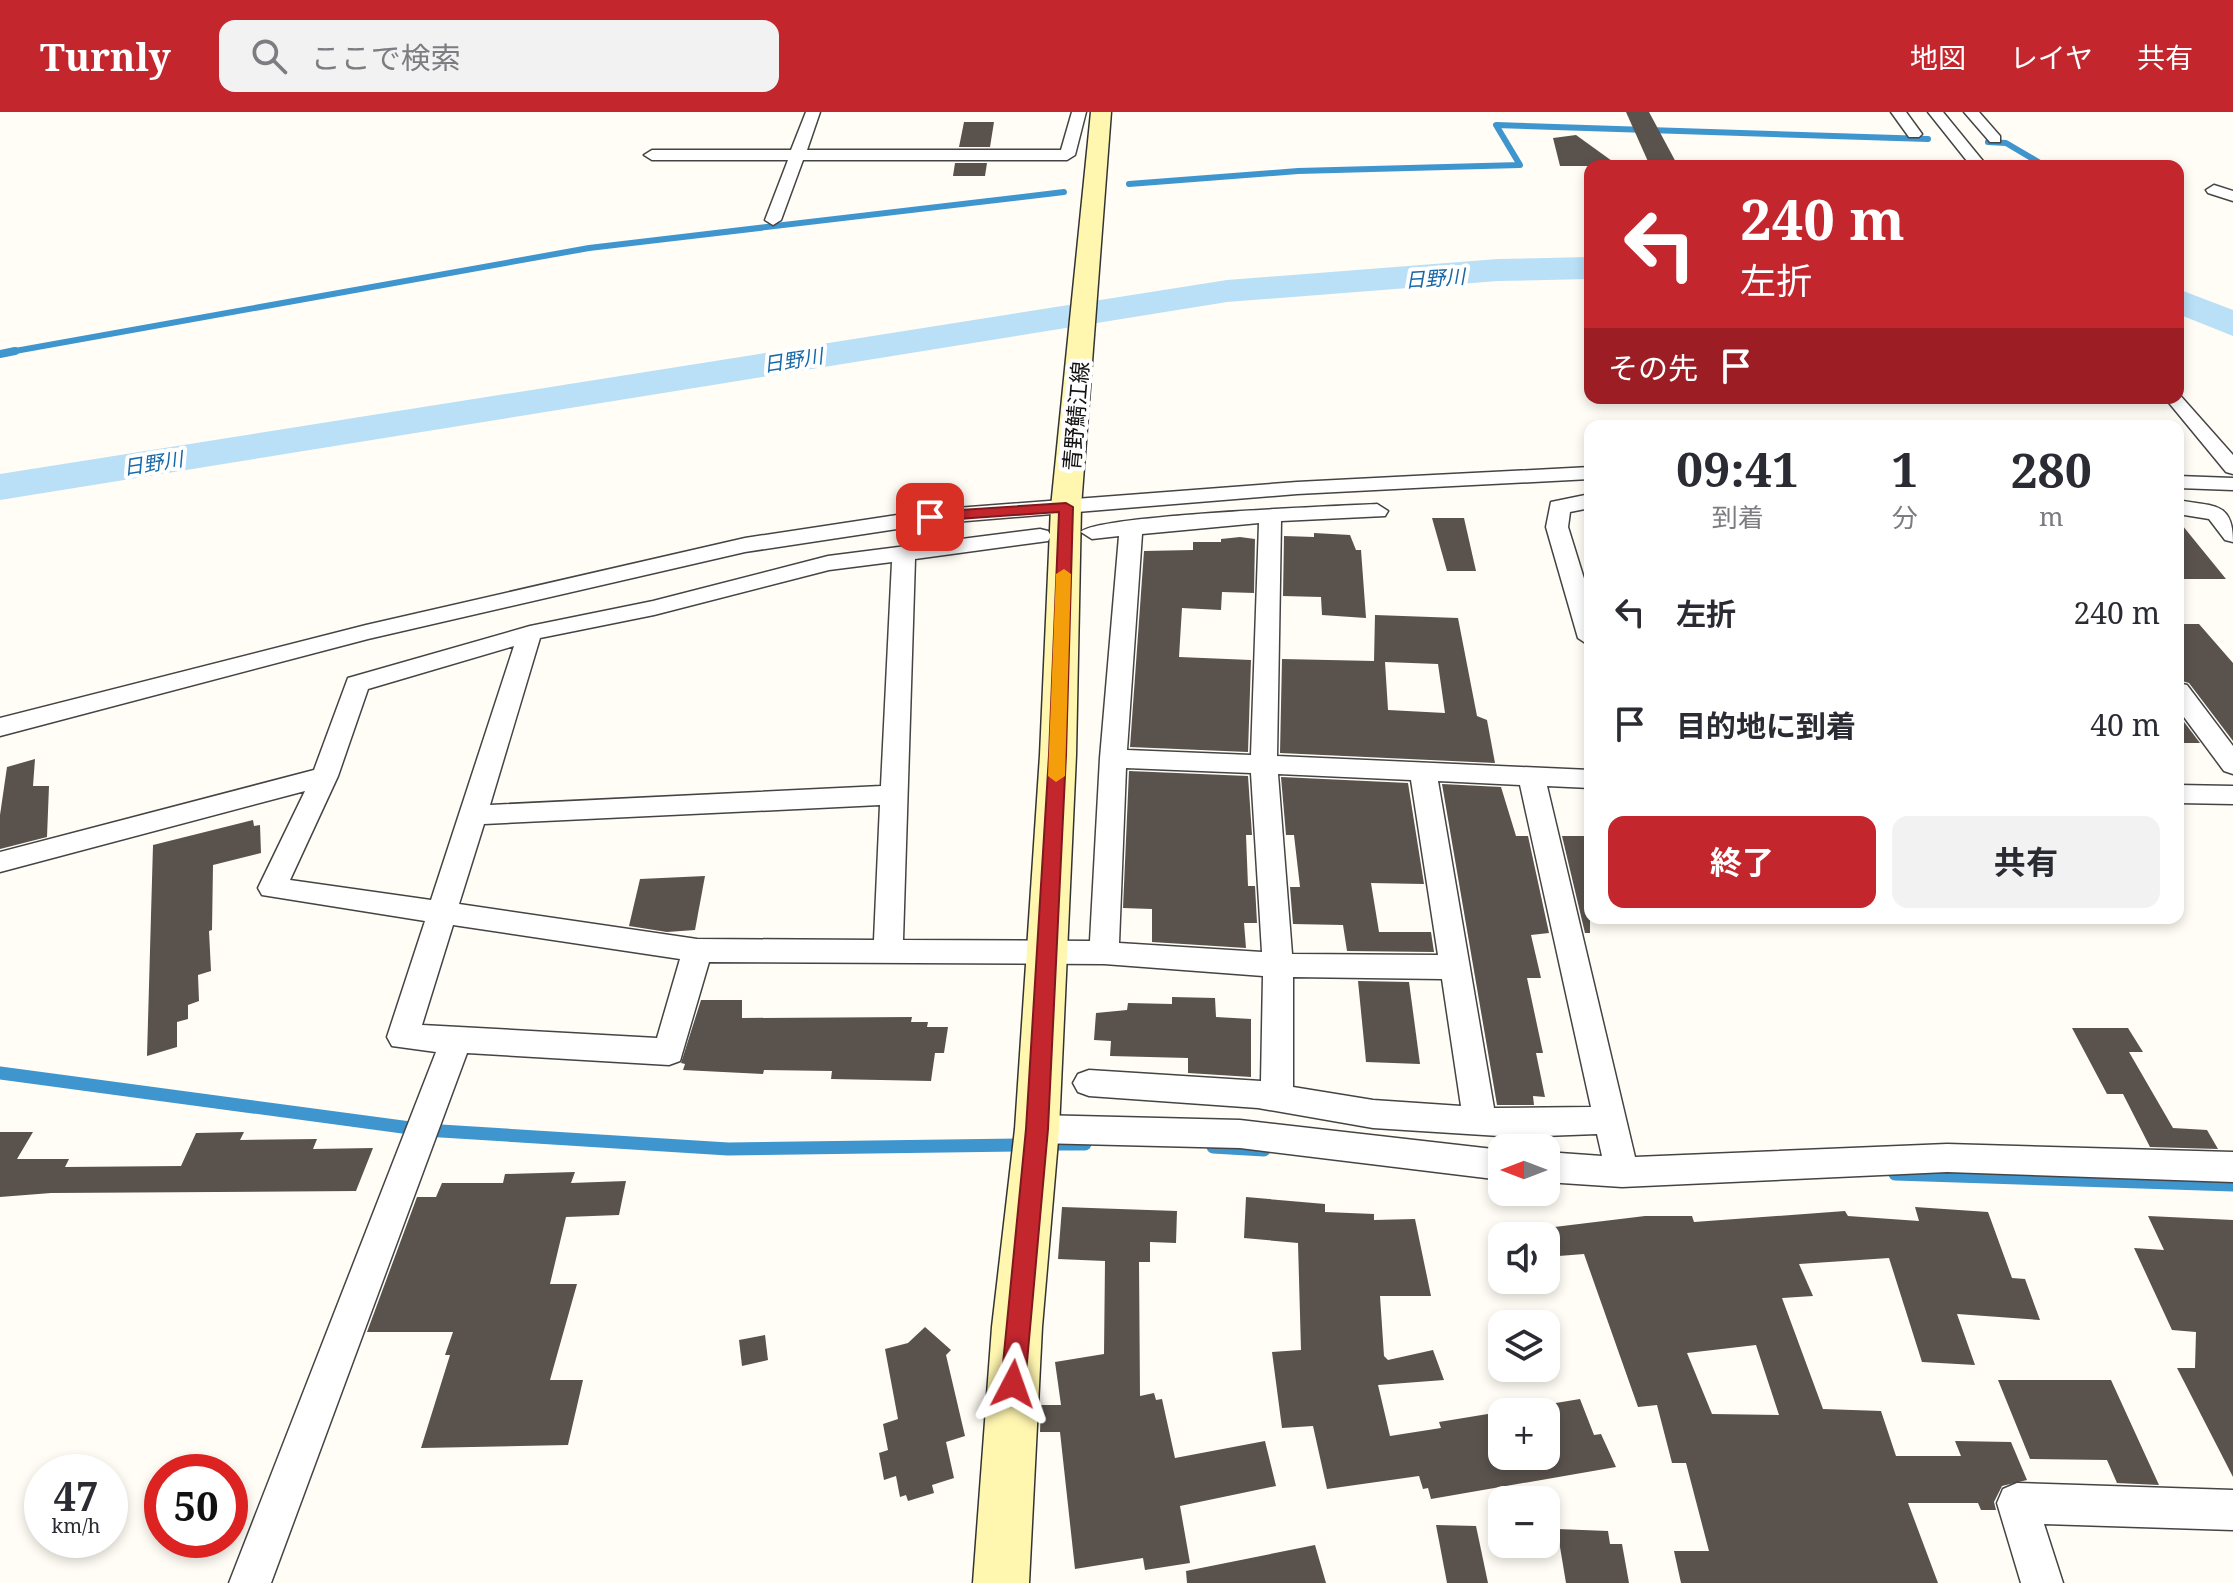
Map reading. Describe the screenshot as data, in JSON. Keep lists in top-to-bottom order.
{
  "streets": {
    "main road": ["青野鯖江線"]
  },
  "water": ["日野川"],
  "north": "left",
  "page": {
    "header": "Turnly",
    "search": "ここで検索",
    "nav": ["地図", "レイヤ", "共有"],
    "turn": ["240 m", "左折"],
    "then": "その先",
    "eta": [
      "09:41",
      "到着",
      "1",
      "分",
      "280",
      "m"
    ],
    "list": [
      {
        "name": "左折",
        "value": "240 m"
      },
      {
        "name": "目的地に到着",
        "value": "40 m"
      }
    ],
    "buttons": ["終了", "共有"],
    "map_buttons": ["+", "−"],
    "speed": "47 km/h",
    "limit": "50"
  }
}
